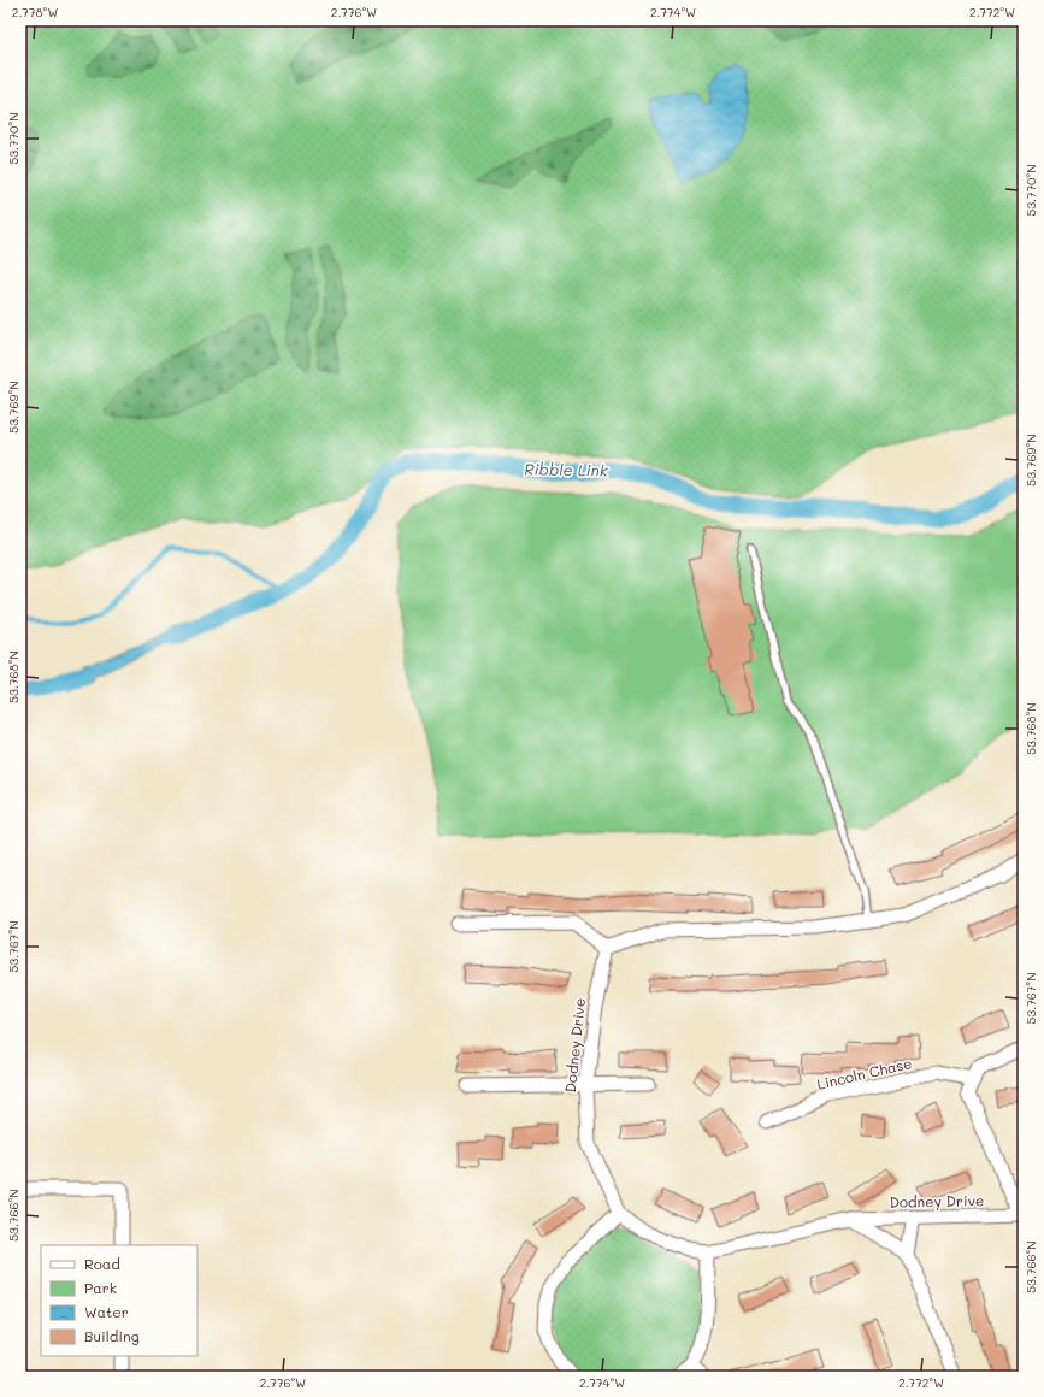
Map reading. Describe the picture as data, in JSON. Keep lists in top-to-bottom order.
{
  "streets": {
    "street": ["Dodney Drive", "Lincoln Chase"]
  },
  "water": ["Ribble Link"],
  "legend": [
    "Road",
    "Park",
    "Water",
    "Building"
  ],
  "coordinates": [
    "2.778°W",
    "2.776°W",
    "2.774°W",
    "2.772°W",
    "53.770°N",
    "53.769°N",
    "53.768°N",
    "53.767°N",
    "53.766°N"
  ]
}
